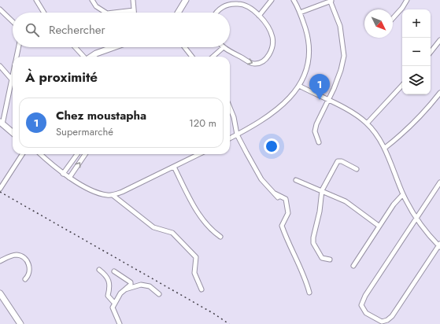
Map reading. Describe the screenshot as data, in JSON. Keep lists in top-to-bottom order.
{
  "north": "bottom right",
  "page": {
    "map_buttons": ["+", "−"],
    "search": "Rechercher",
    "heading": "À proximité",
    "pins": "1",
    "list": [
      {
        "mark": "1",
        "name": "Chez moustapha",
        "note": "Supermarché",
        "value": "120 m"
      }
    ]
  }
}
